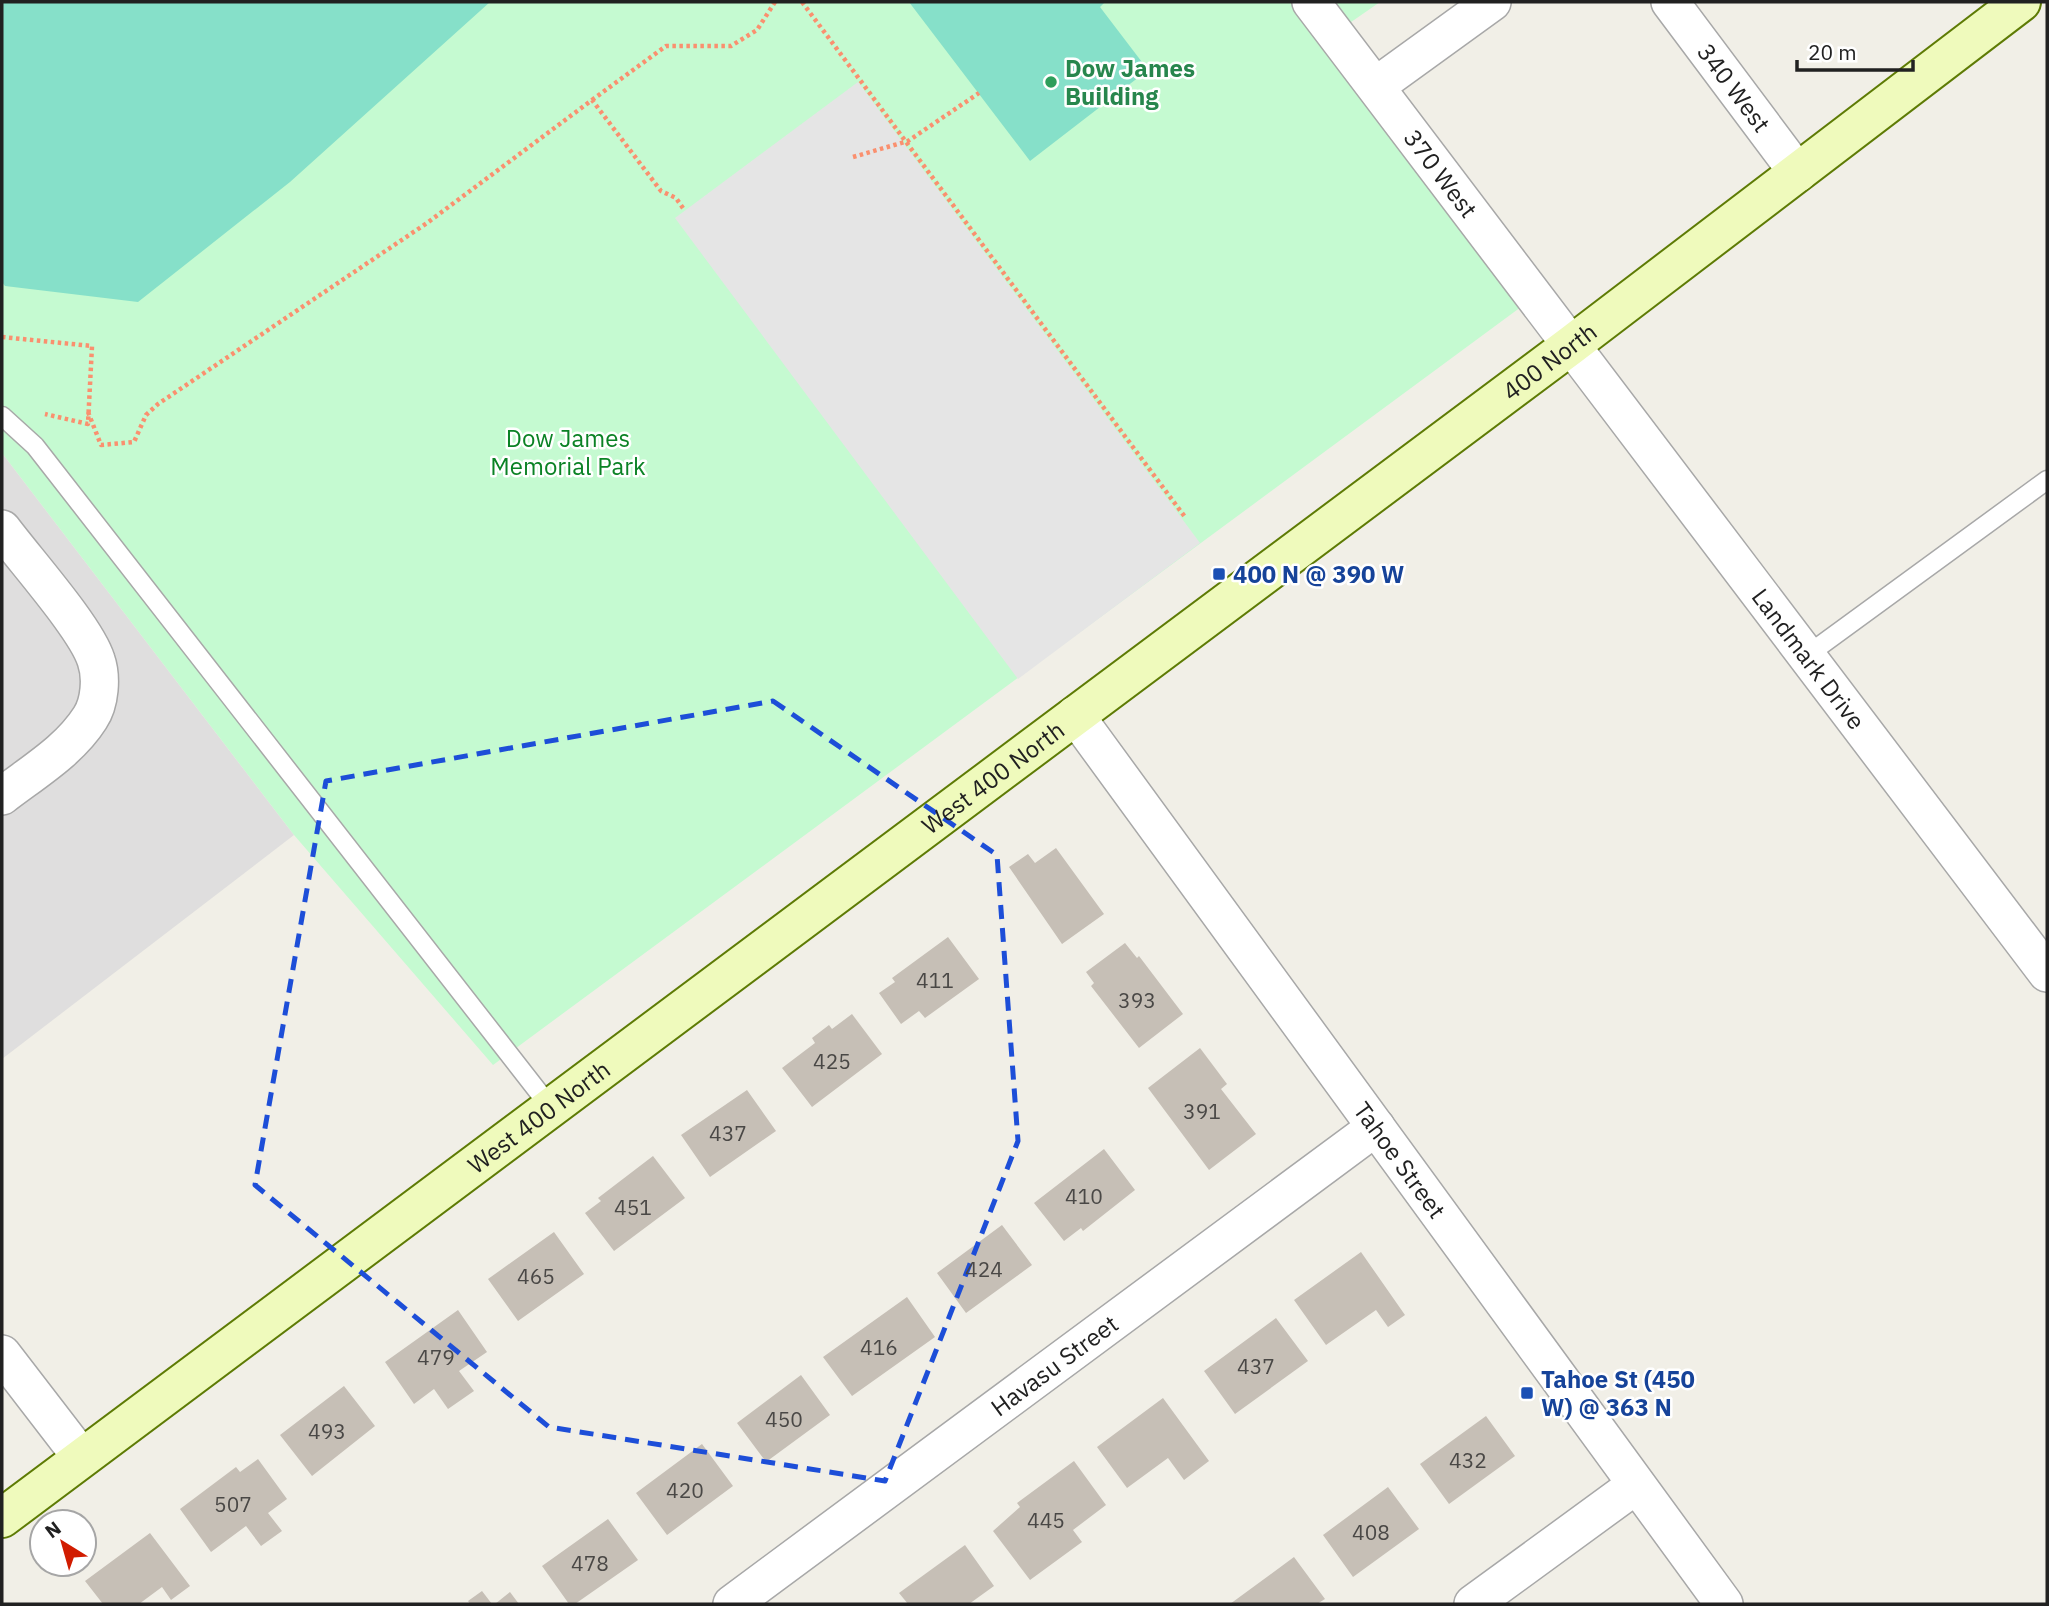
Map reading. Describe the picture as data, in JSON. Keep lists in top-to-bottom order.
{
  "streets": {
    "street": [
      "340 West",
      "370 West",
      "400 North",
      "Landmark Drive",
      "West 400 North",
      "Tahoe Street",
      "Havasu Street"
    ]
  },
  "crossings": [
    ["340 West", "400 North"],
    ["370 West", "400 North"],
    ["370 West", "Landmark Drive"],
    ["400 North", "Landmark Drive"],
    ["400 North", "West 400 North"],
    ["400 North", "Tahoe Street"],
    ["West 400 North", "Tahoe Street"],
    ["Tahoe Street", "Havasu Street"]
  ],
  "parks": ["Dow James Memorial Park"],
  "places": {
    "other": ["Dow James Building"],
    "transit": ["400 N @ 390 W", "Tahoe St (450 W) @ 363 N"]
  },
  "house_numbers": [
    "411",
    "393",
    "425",
    "391",
    "437",
    "410",
    "451",
    "424",
    "465",
    "416",
    "479",
    "437",
    "450",
    "493",
    "432",
    "420",
    "507",
    "445",
    "408",
    "478"
  ],
  "scale_bar": "20 m",
  "north": "top left"
}
